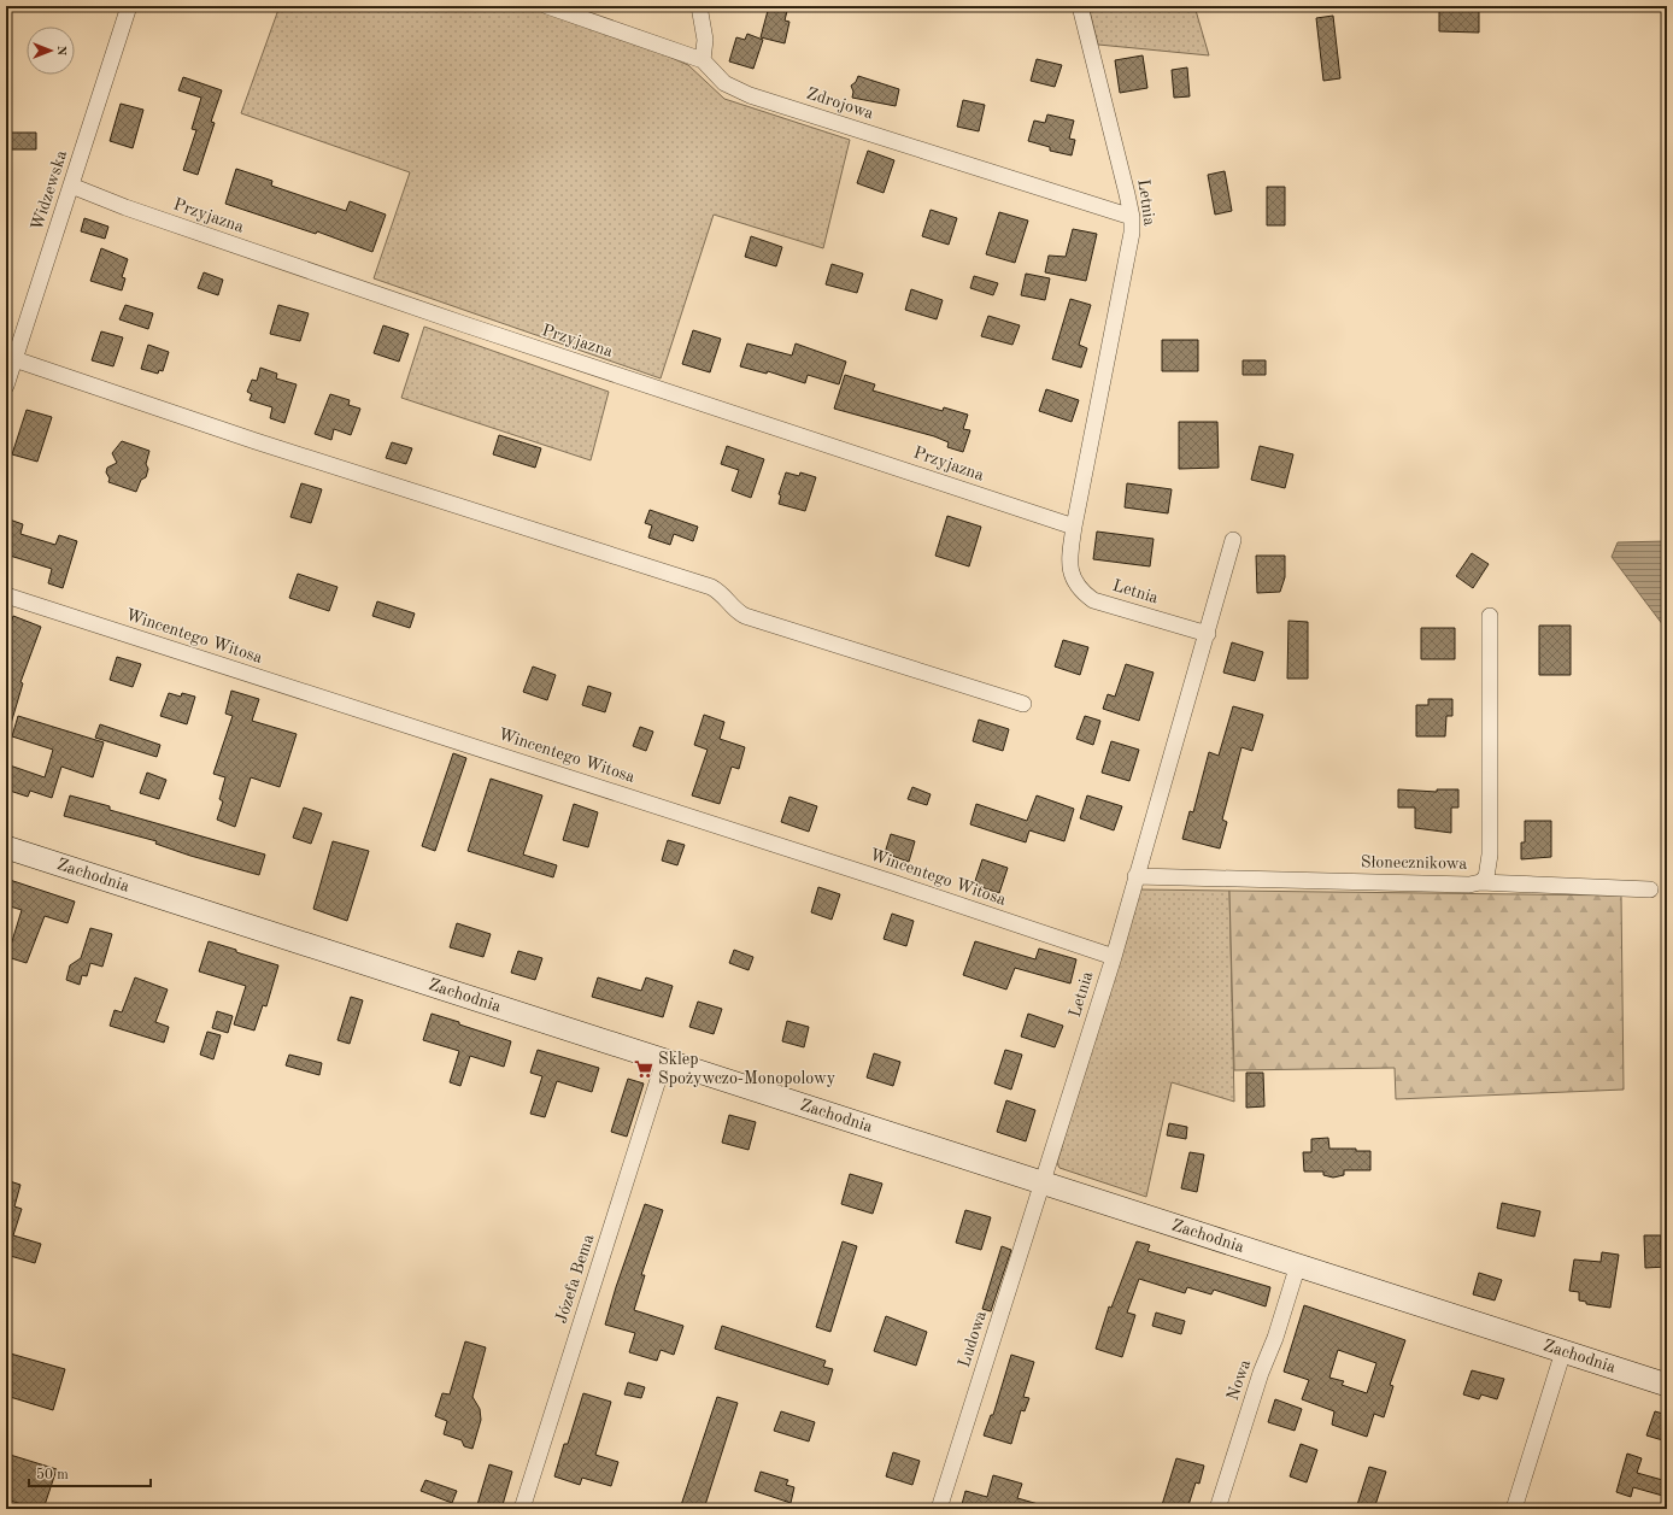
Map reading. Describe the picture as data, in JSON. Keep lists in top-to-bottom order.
{
  "streets": {
    "street": [
      "Zdrojowa",
      "Widzewska",
      "Letnia",
      "Przyjazna",
      "Wincentego Witosa",
      "Słonecznikowa",
      "Zachodnia",
      "Józefa Bema",
      "Ludowa",
      "Nowa"
    ]
  },
  "crossings": [
    ["Zdrojowa", "Letnia"],
    ["Widzewska", "Przyjazna"],
    ["Letnia", "Przyjazna"],
    ["Letnia", "Wincentego Witosa"],
    ["Letnia", "Słonecznikowa"],
    ["Letnia", "Zachodnia"],
    ["Letnia", "Ludowa"],
    ["Zachodnia", "Józefa Bema"],
    ["Zachodnia", "Ludowa"],
    ["Zachodnia", "Nowa"]
  ],
  "places": {
    "supermarket": ["Sklep Spożywczo-Monopolowy"]
  },
  "scale_bar": "50 m",
  "north": "right"
}
